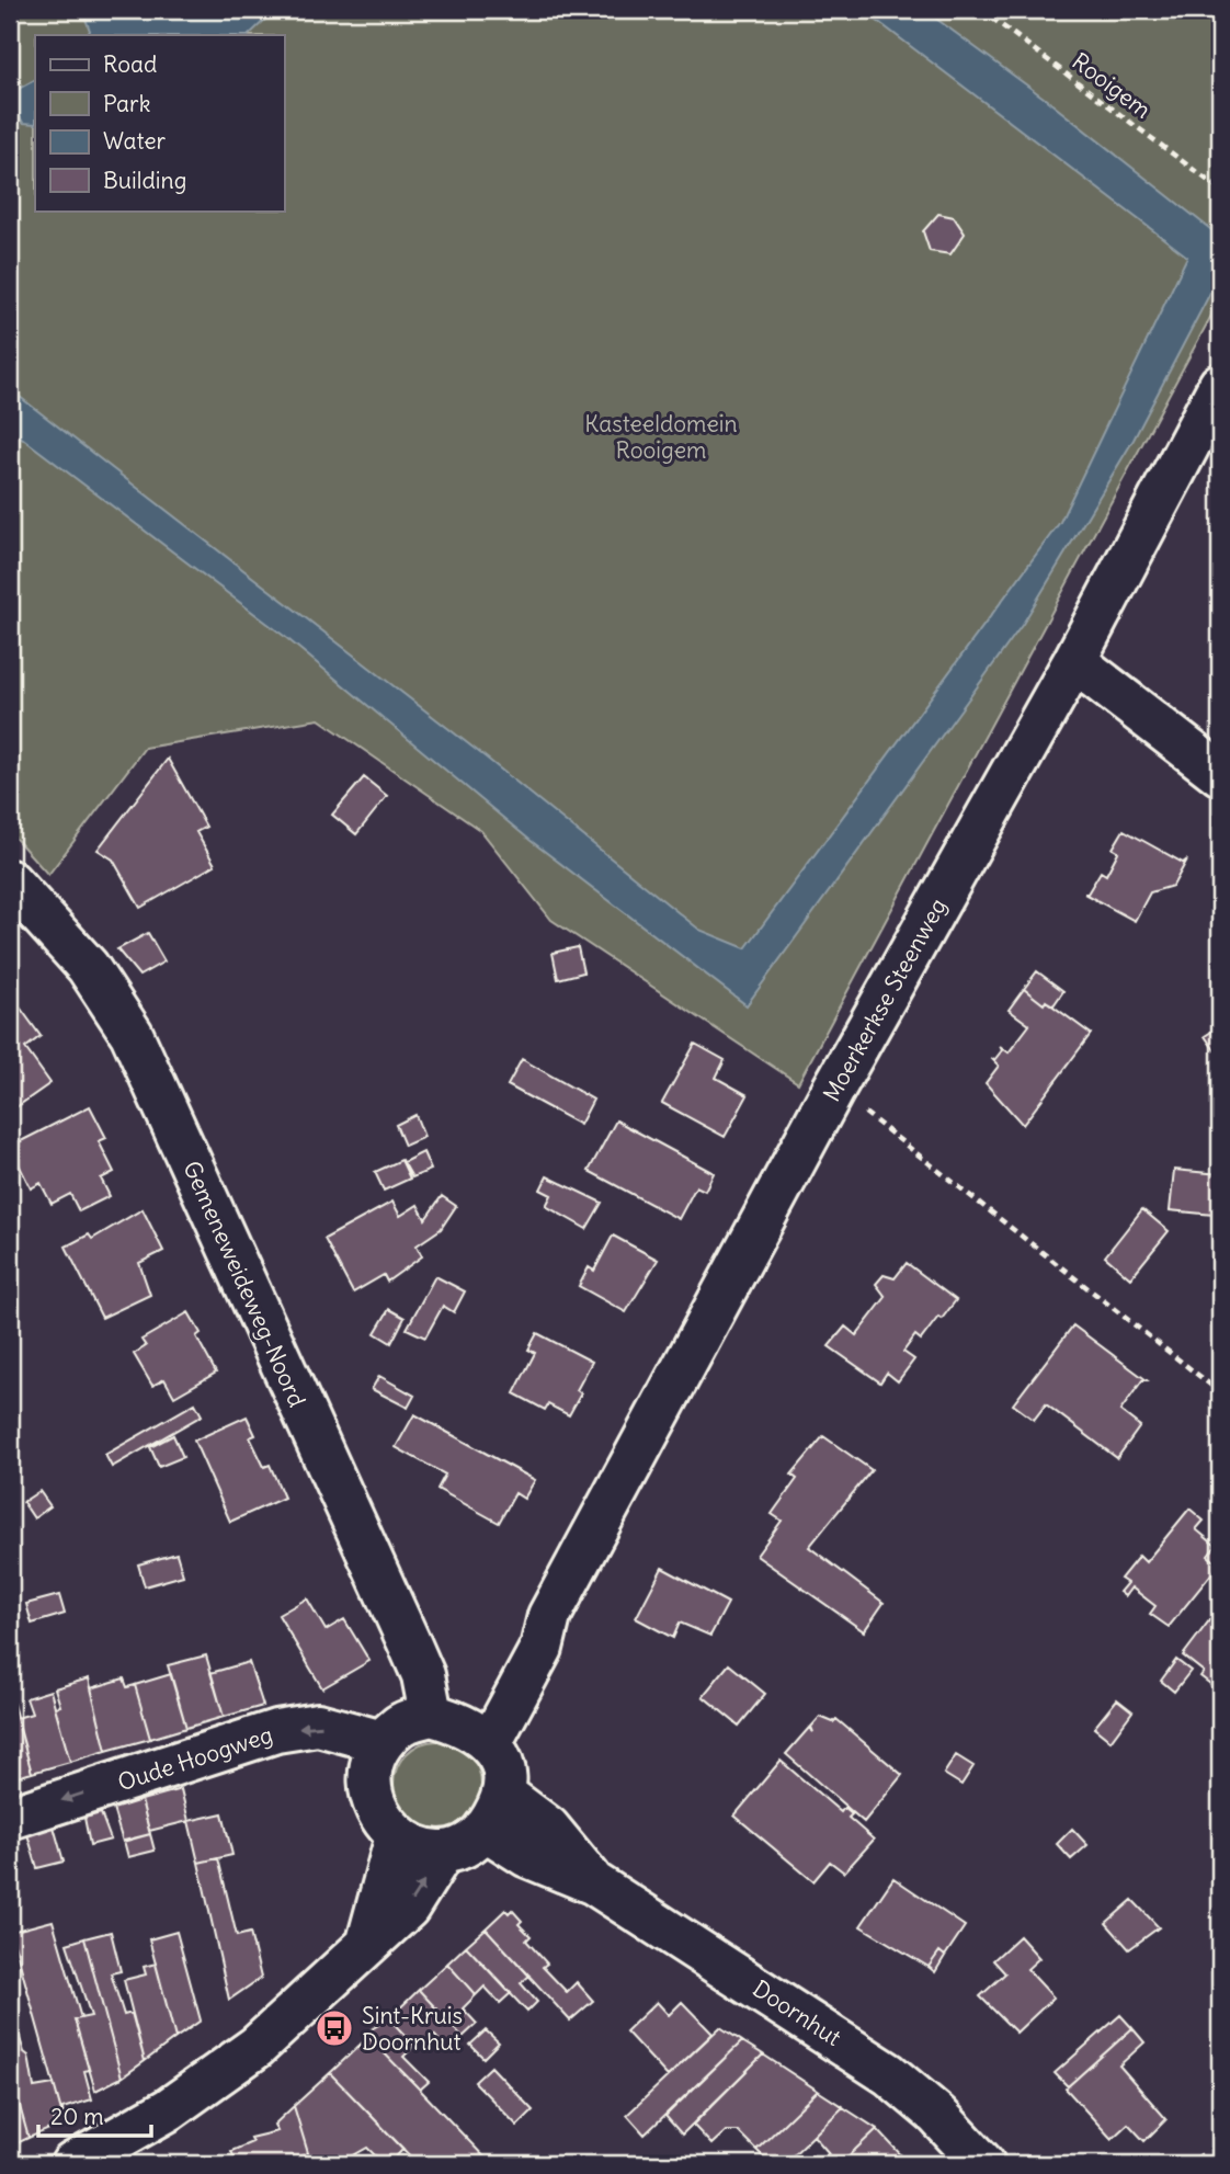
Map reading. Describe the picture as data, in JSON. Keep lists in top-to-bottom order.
{
  "streets": {
    "street": [
      "Moerkerkse Steenweg",
      "Gemeneweideweg-Noord",
      "Oude Hoogweg",
      "Doornhut"
    ],
    "path": ["Rooigem"]
  },
  "crossings": [
    ["Moerkerkse Steenweg", "Gemeneweideweg-Noord"],
    ["Moerkerkse Steenweg", "Oude Hoogweg"],
    ["Moerkerkse Steenweg", "Doornhut"],
    ["Gemeneweideweg-Noord", "Oude Hoogweg"],
    ["Gemeneweideweg-Noord", "Doornhut"],
    ["Oude Hoogweg", "Doornhut"]
  ],
  "one_way": ["Oude Hoogweg"],
  "parks": ["Kasteeldomein Rooigem"],
  "places": {
    "bus stop": ["Sint-Kruis Doornhut"]
  },
  "legend": [
    "Road",
    "Park",
    "Water",
    "Building"
  ],
  "scale_bar": "20 m"
}
